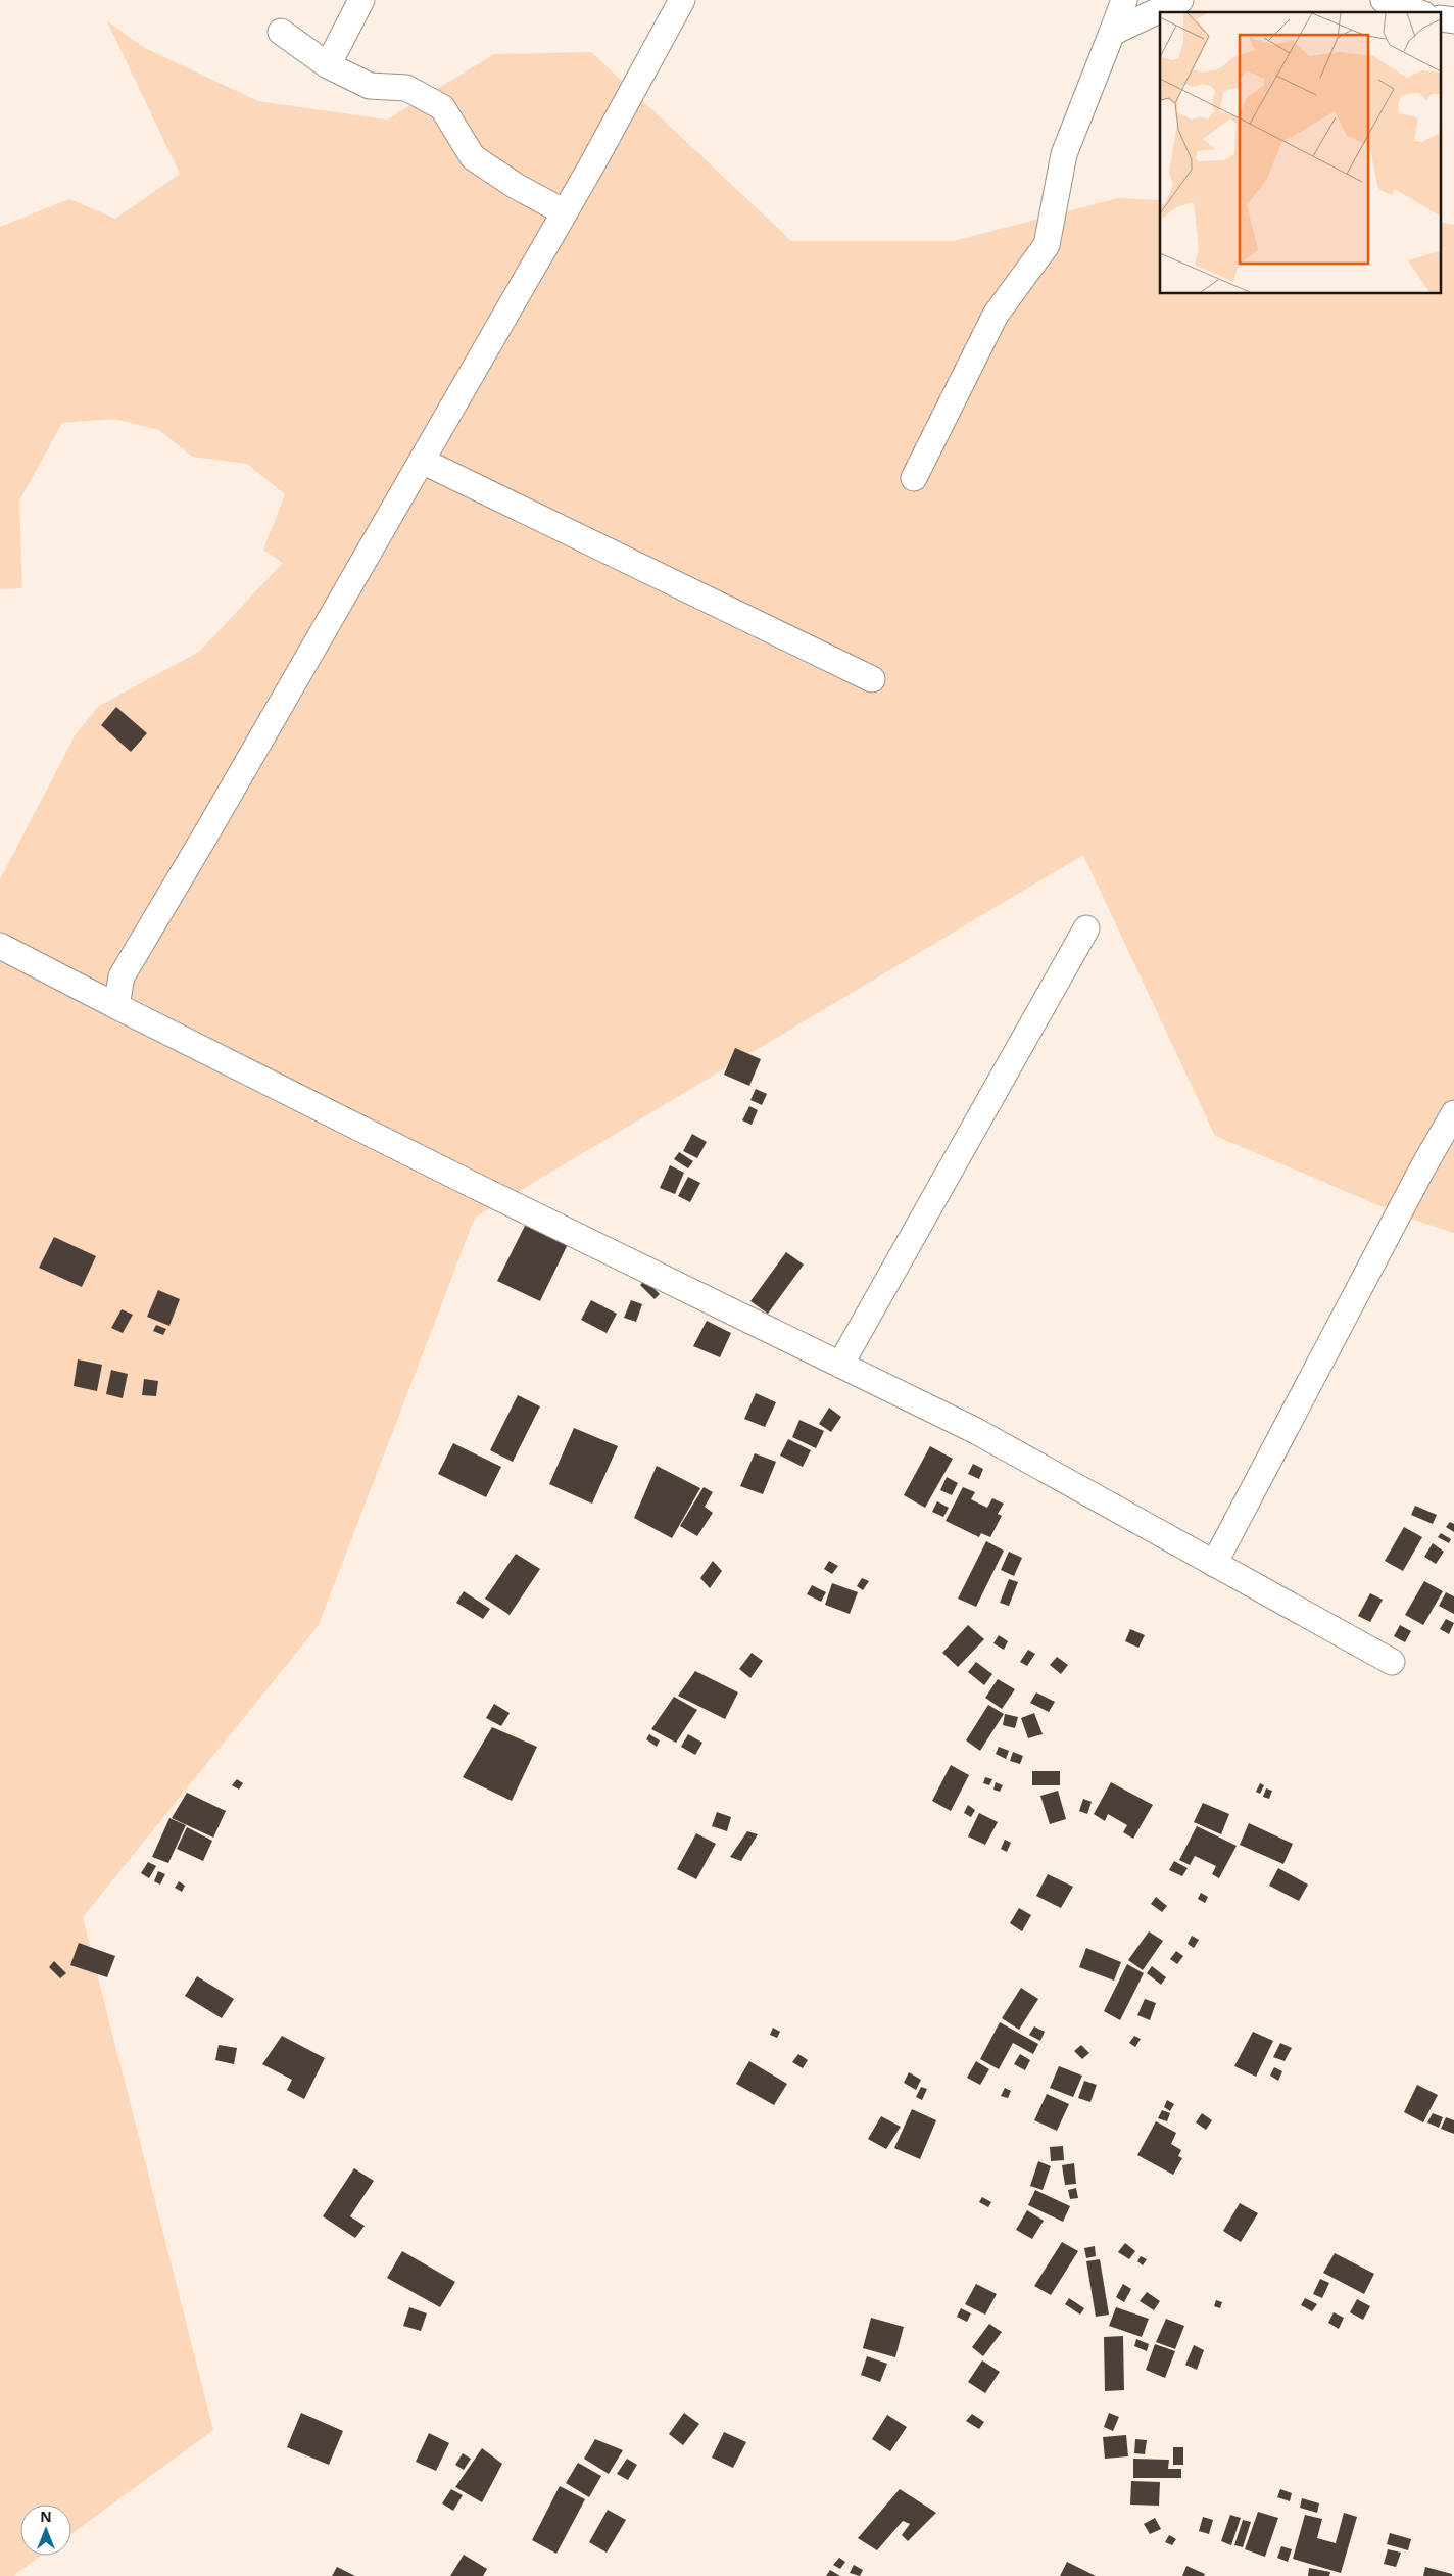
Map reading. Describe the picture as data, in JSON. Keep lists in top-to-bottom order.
{
  "north": "top"
}
